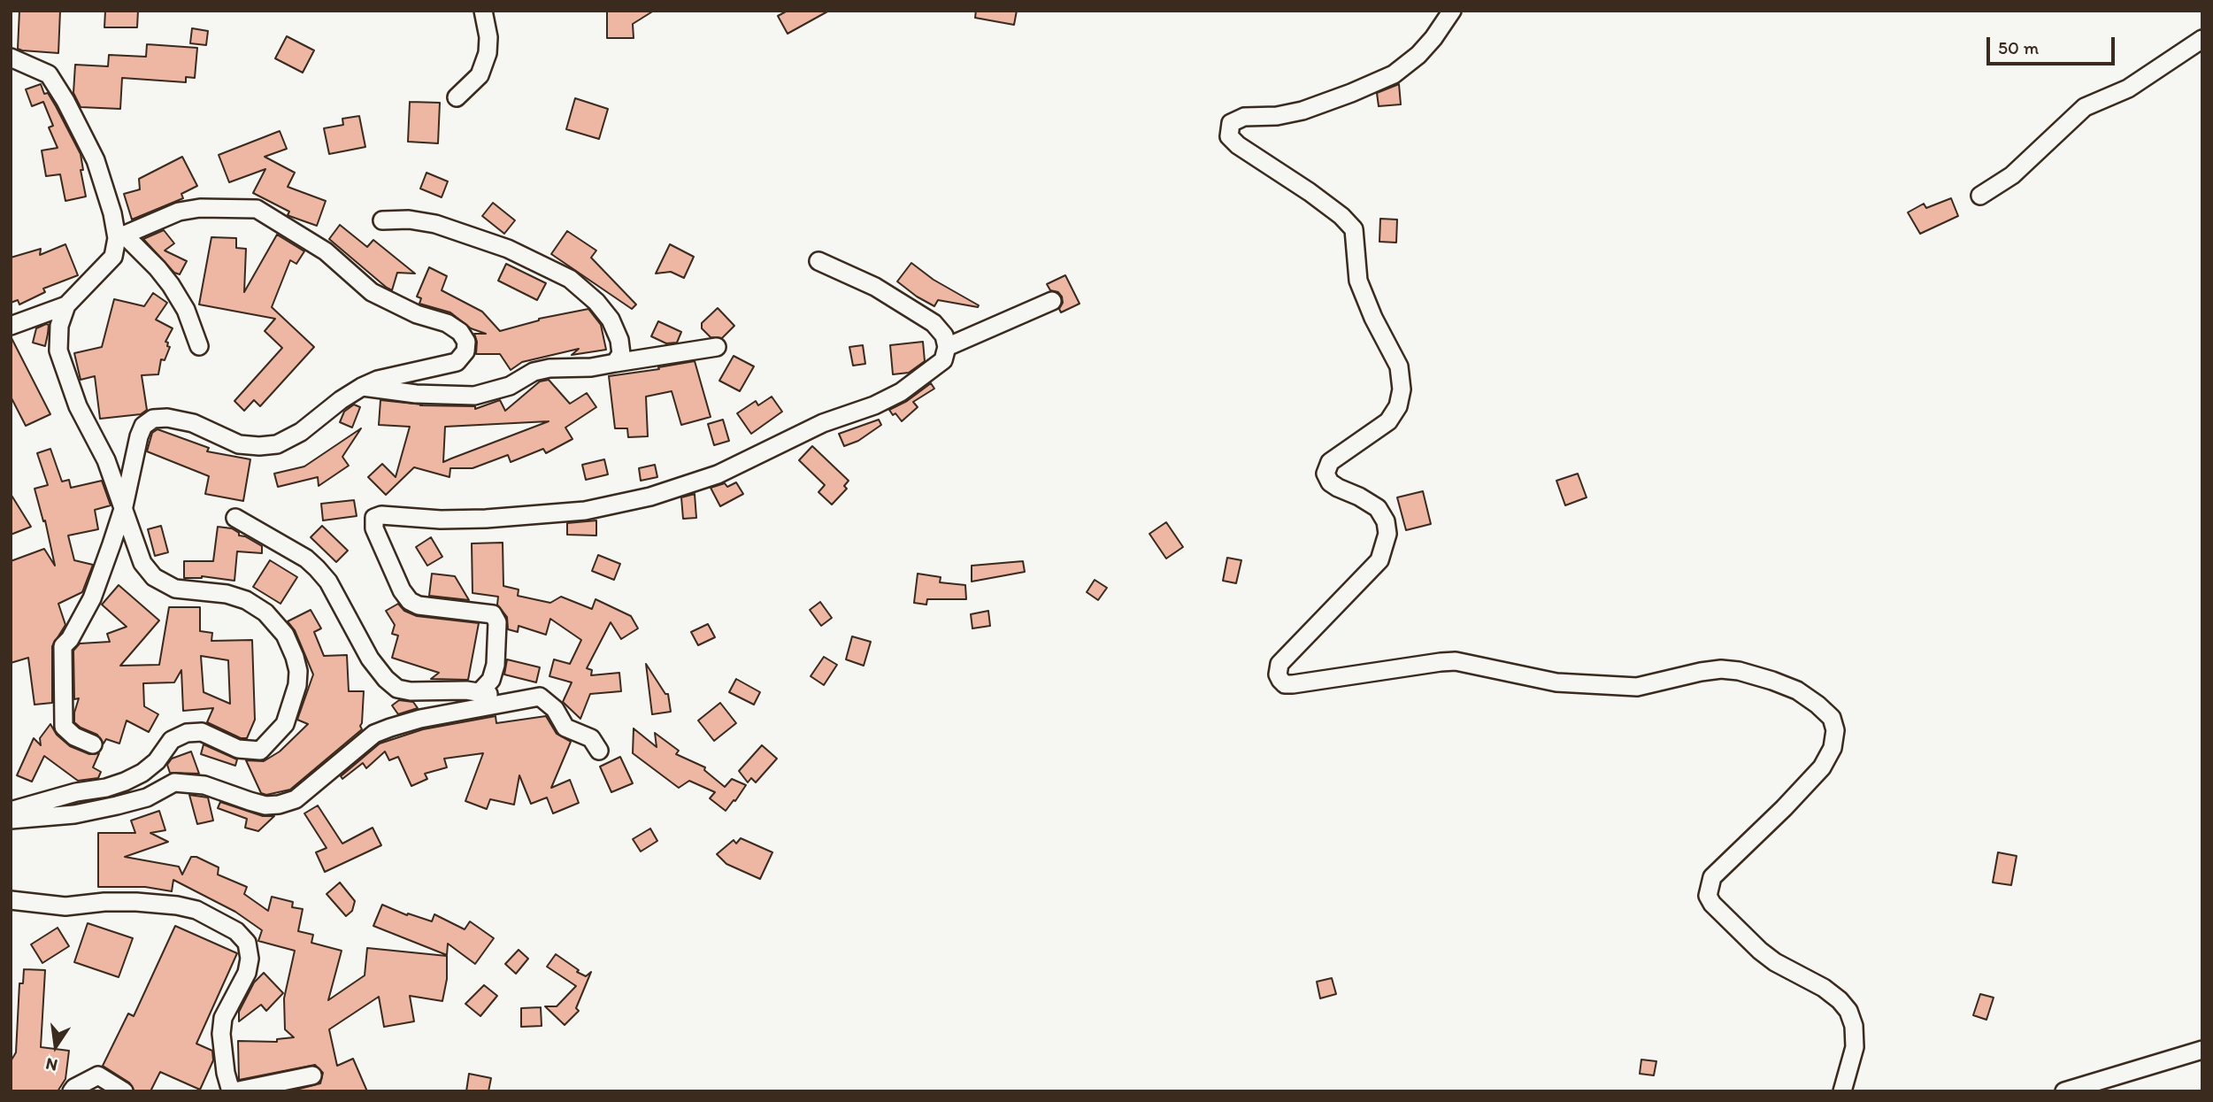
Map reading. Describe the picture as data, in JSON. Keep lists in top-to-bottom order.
{
  "scale_bar": "50 m",
  "north": "bottom"
}
